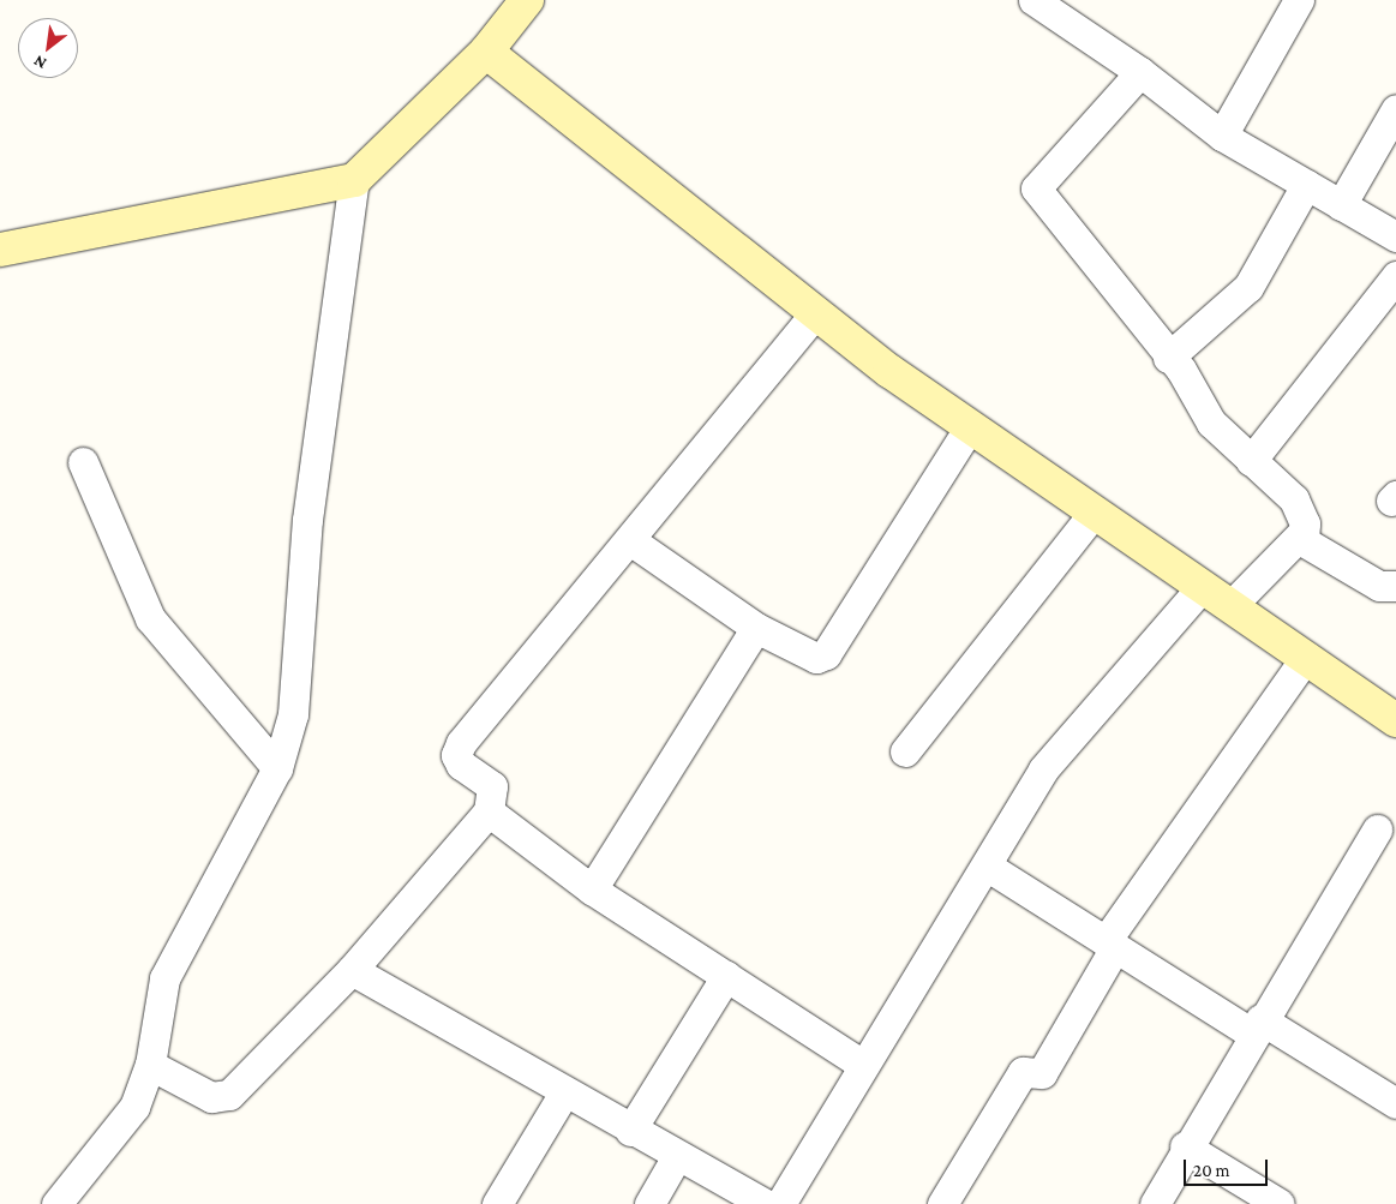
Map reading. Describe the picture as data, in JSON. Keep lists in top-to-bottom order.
{
  "scale_bar": "20 m",
  "north": "bottom left"
}
